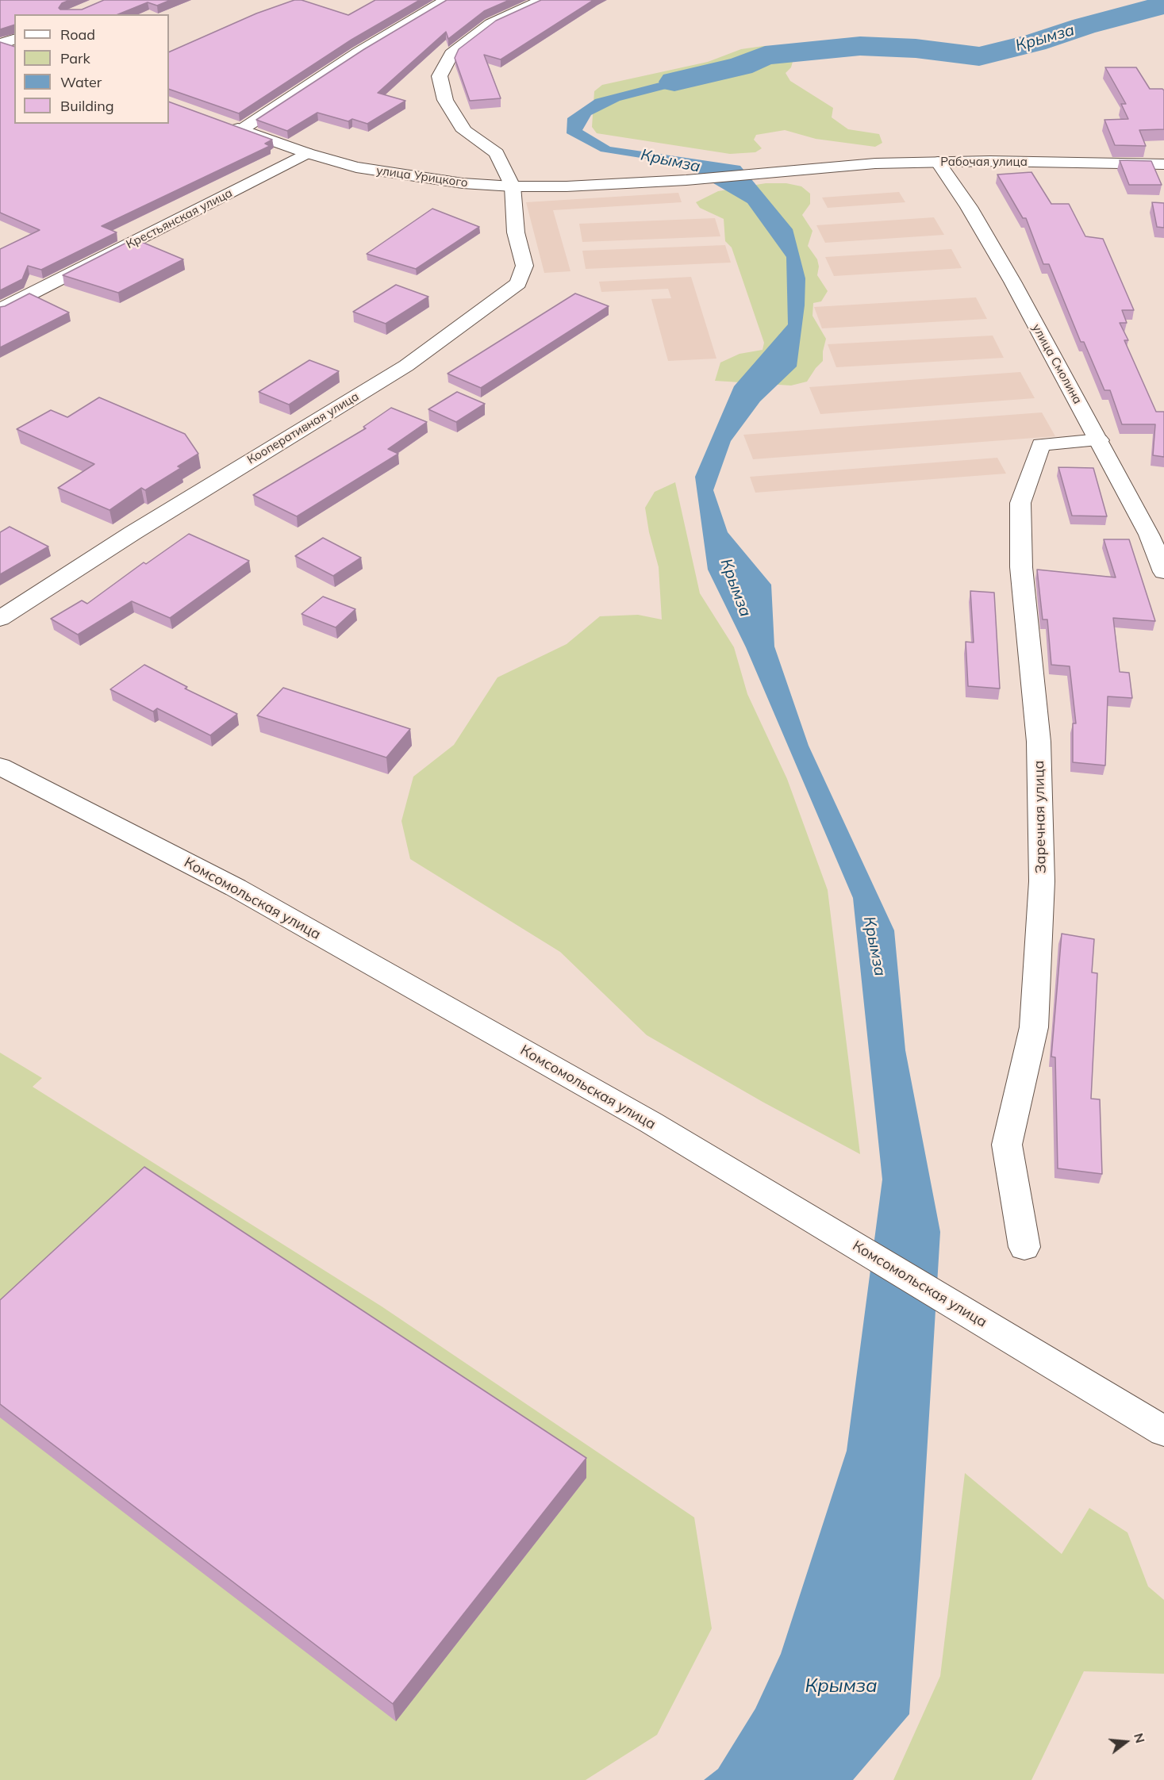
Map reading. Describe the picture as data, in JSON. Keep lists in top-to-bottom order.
{
  "streets": {
    "street": [
      "Рабочая улица",
      "улица Урицкого",
      "Крестьянская улица",
      "улица Смолина",
      "Кооперативная улица",
      "Заречная улица",
      "Комсомольская улица"
    ]
  },
  "crossings": [
    ["Рабочая улица", "улица Урицкого"],
    ["Рабочая улица", "улица Смолина"],
    ["улица Урицкого", "Крестьянская улица"],
    ["улица Урицкого", "Кооперативная улица"],
    ["улица Смолина", "Заречная улица"]
  ],
  "water": ["Крымза"],
  "legend": [
    "Road",
    "Park",
    "Water",
    "Building"
  ],
  "north": "right"
}
